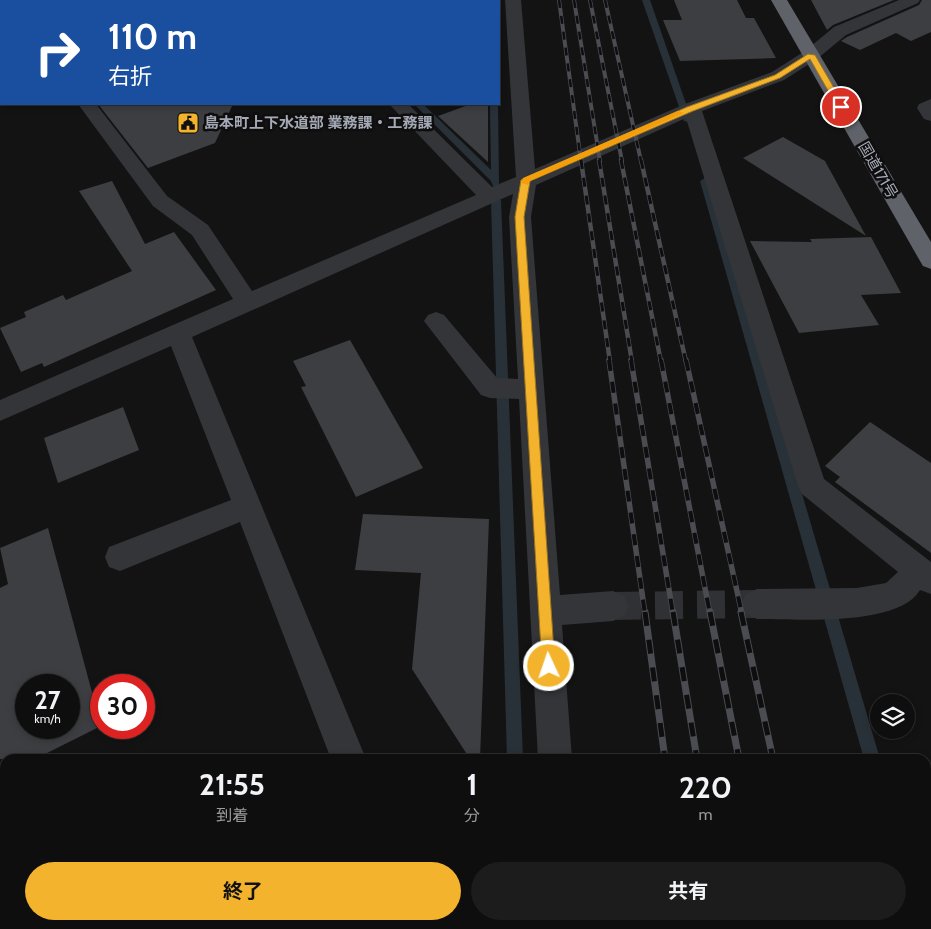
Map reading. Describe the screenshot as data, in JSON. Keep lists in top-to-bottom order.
{
  "streets": {
    "highway": ["国道171号"]
  },
  "places": {
    "public building": ["島本町上下水道部 業務課・工務課"]
  },
  "page": {
    "turn": ["110 m", "右折"],
    "speed": "27 km/h",
    "limit": "30",
    "eta": [
      "21:55",
      "到着",
      "1",
      "分",
      "220",
      "m"
    ],
    "buttons": ["終了", "共有"]
  }
}
